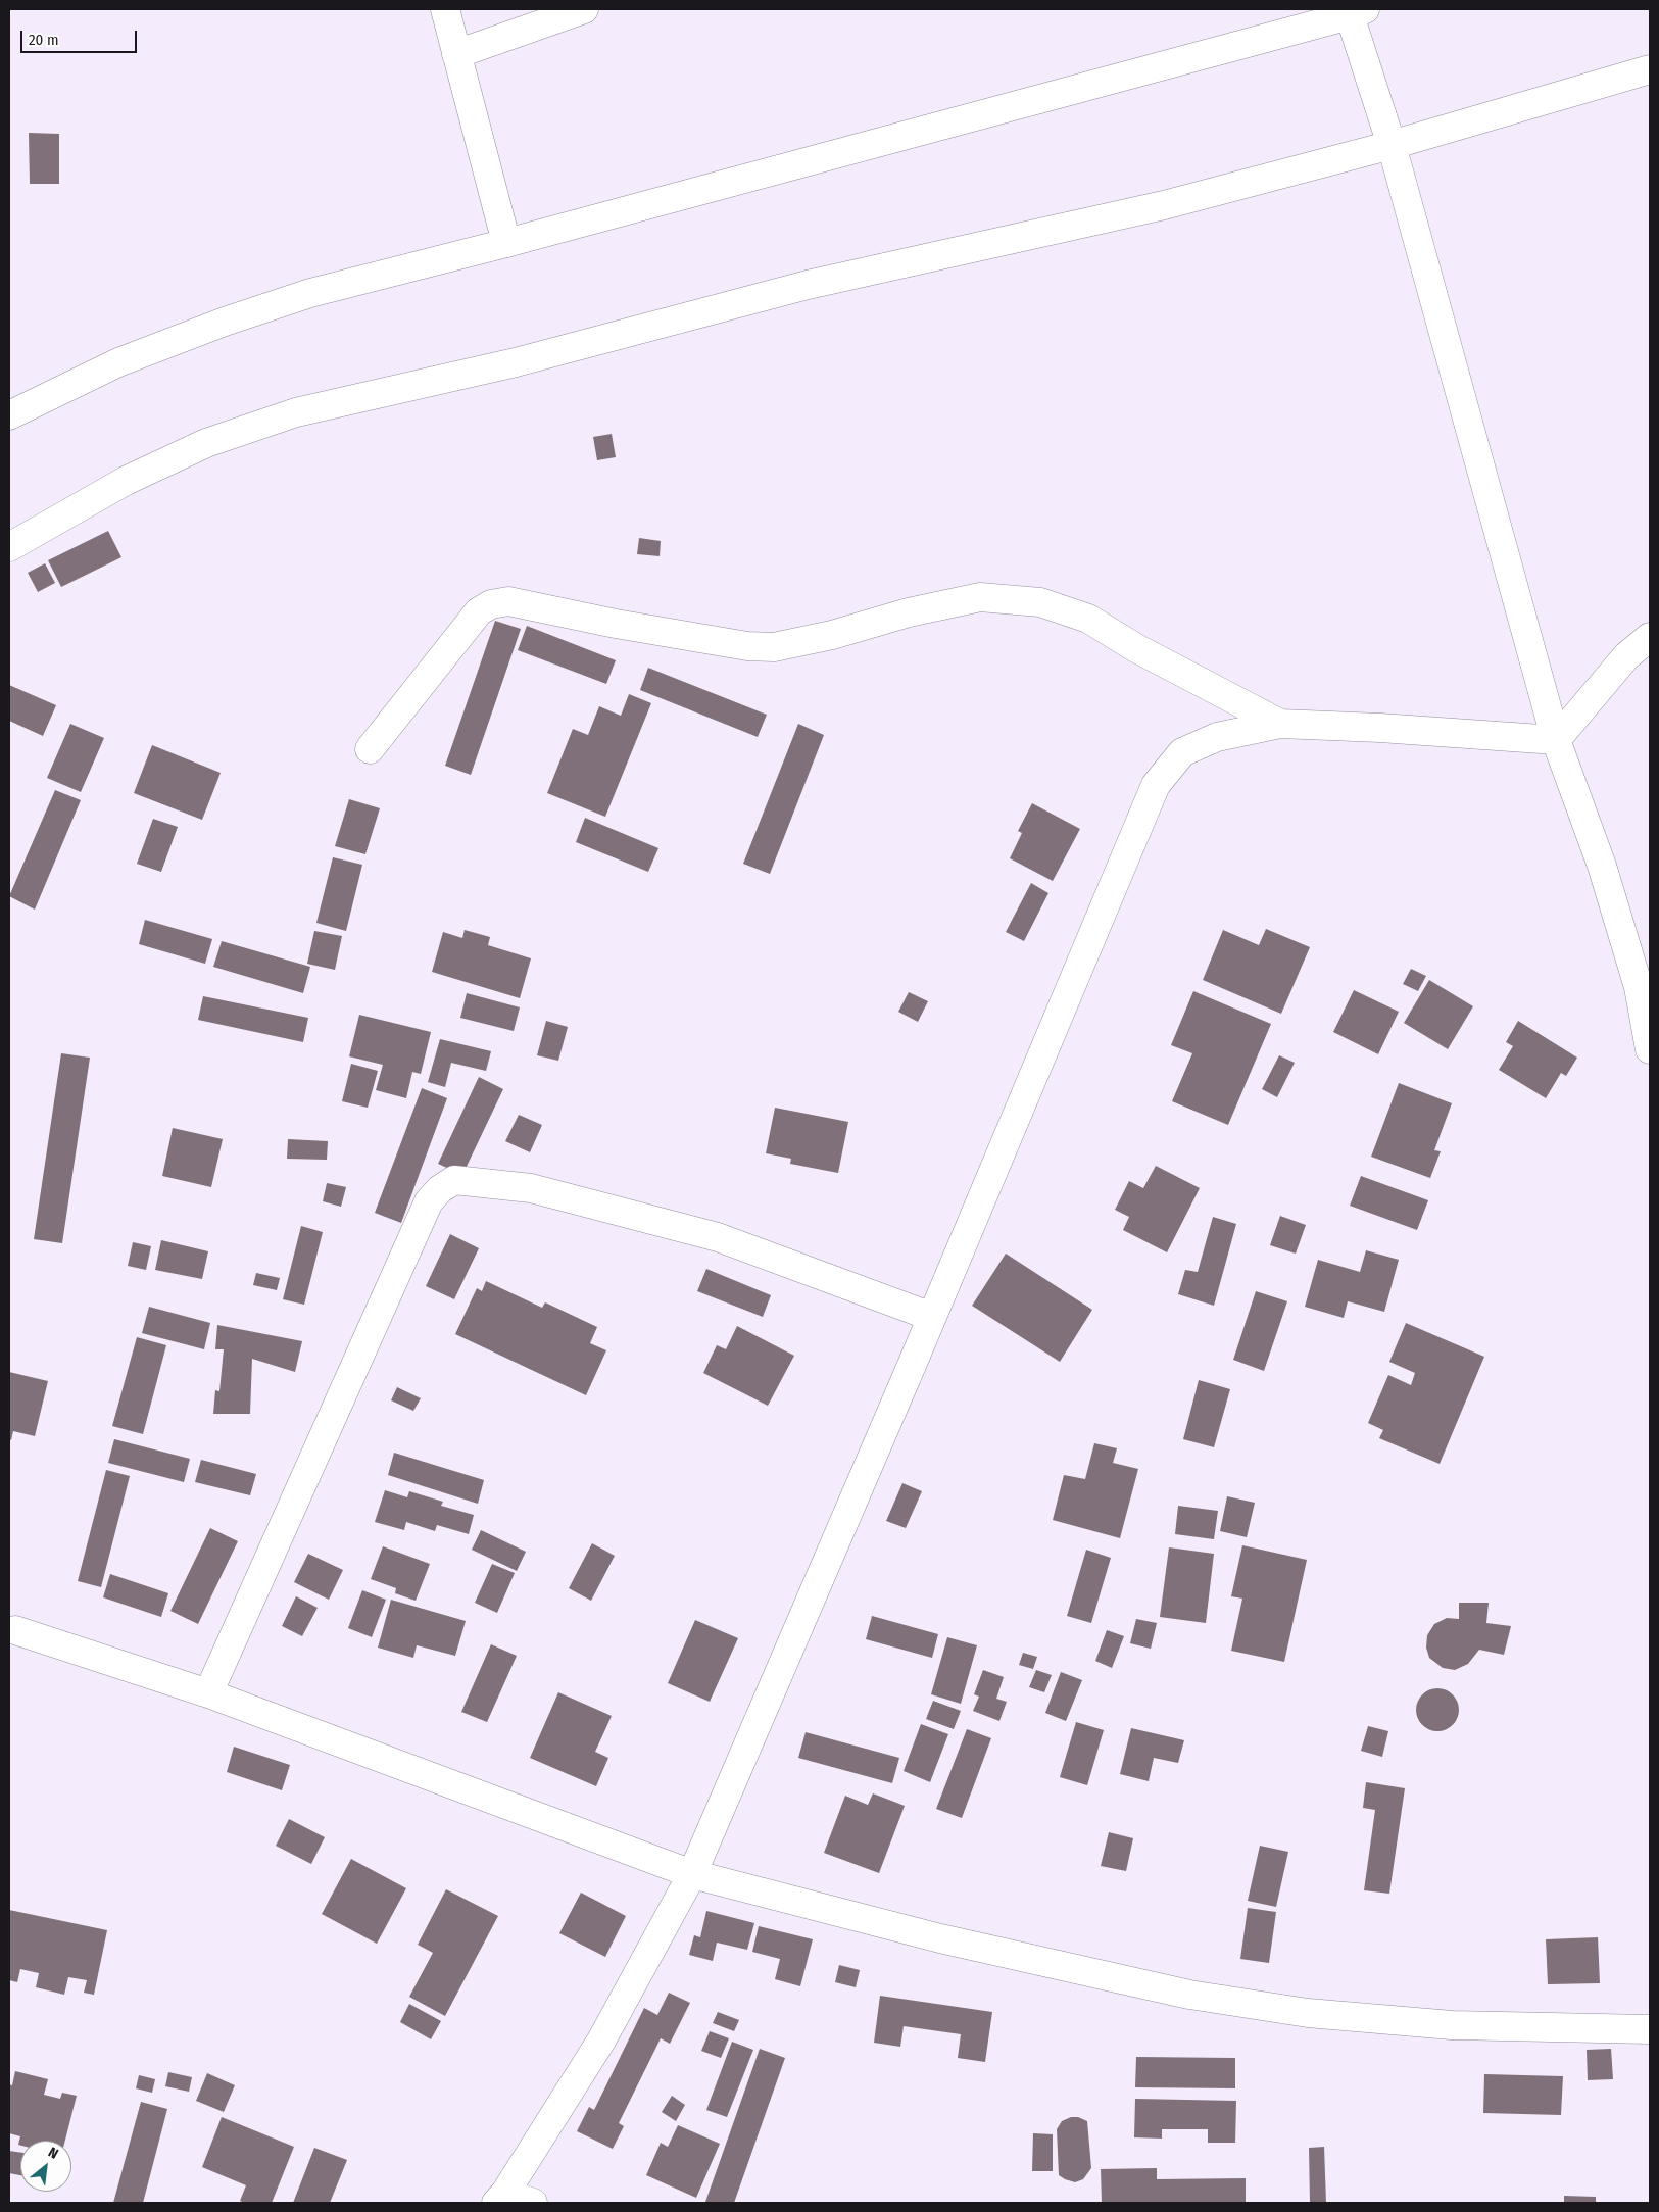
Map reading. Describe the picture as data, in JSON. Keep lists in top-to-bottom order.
{
  "scale_bar": "20 m",
  "north": "top right"
}
